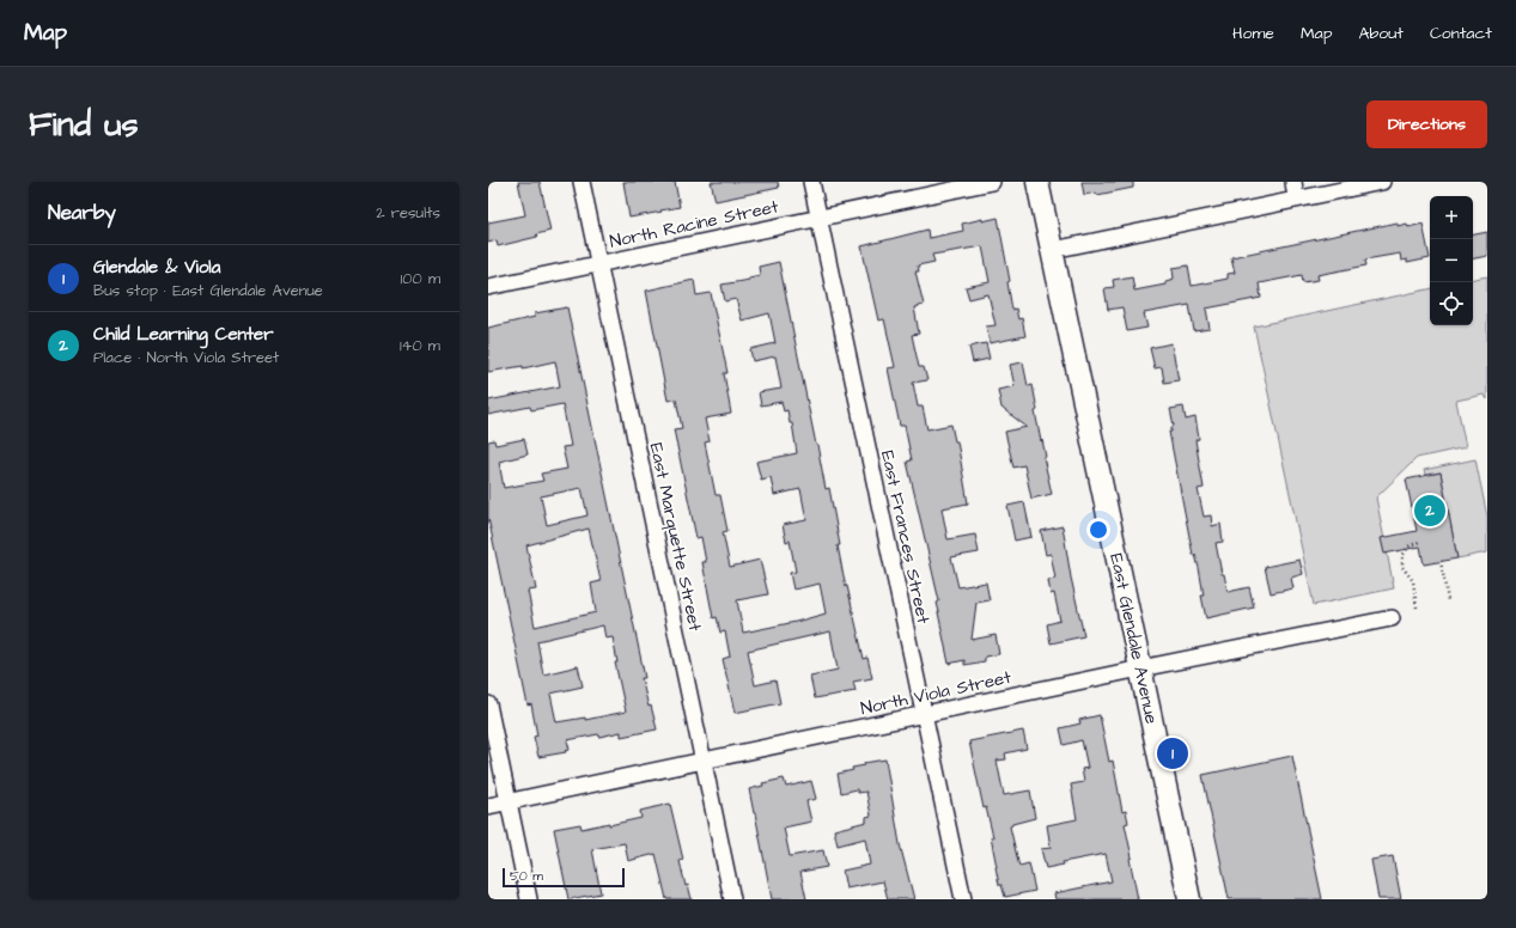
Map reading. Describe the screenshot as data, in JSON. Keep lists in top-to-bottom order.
{
  "streets": {
    "street": [
      "North Racine Street",
      "East Marquette Street",
      "East Frances Street",
      "East Glendale Avenue",
      "North Viola Street"
    ]
  },
  "crossings": [
    ["North Racine Street", "East Marquette Street"],
    ["North Racine Street", "East Frances Street"],
    ["East Marquette Street", "North Viola Street"],
    ["East Frances Street", "North Viola Street"],
    ["East Glendale Avenue", "North Viola Street"]
  ],
  "scale_bar": "50 m",
  "page": {
    "header": "Map",
    "nav": [
      "Home",
      "Map",
      "About",
      "Contact"
    ],
    "buttons": "Directions",
    "title": "Find us",
    "heading": ["Nearby", "2 results"],
    "map_buttons": ["+", "−"],
    "list": [
      {
        "mark": "1",
        "name": "Glendale & Viola",
        "note": "Bus stop · East Glendale Avenue",
        "value": "100 m"
      },
      {
        "mark": "2",
        "name": "Child Learning Center",
        "note": "Place · North Viola Street",
        "value": "140 m"
      }
    ],
    "pins": ["2", "1"],
    "scale": "50 m"
  }
}
